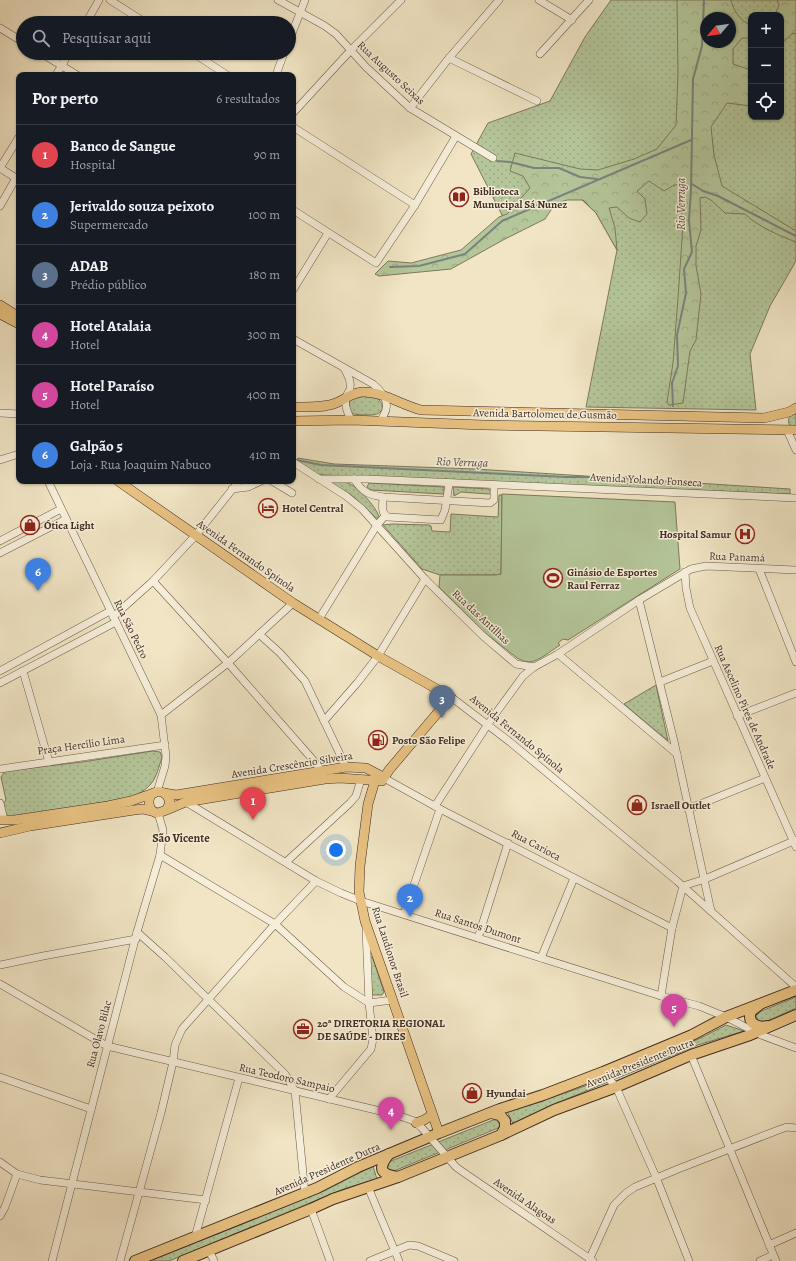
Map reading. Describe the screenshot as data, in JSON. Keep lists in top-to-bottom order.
{
  "streets": {
    "highway": ["Avenida Presidente Dutra"],
    "main road": [
      "Avenida Bartolomeu de Gusmão",
      "Avenida Fernando Spínola",
      "Avenida Crescêncio Silveira",
      "Rua Laudionor Brasil"
    ],
    "street": [
      "Rua Augusto Seixas",
      "Avenida Yolando Fonseca",
      "Rua Panamá",
      "Rua das Antilhas",
      "Rua São Pedro",
      "Rua Ascelino Pires de Andrade",
      "Praça Hercílio Lima",
      "Rua Carioca",
      "Rua Santos Dumont",
      "Rua Olavo Bilac",
      "Rua Teodoro Sampaio",
      "Avenida Alagoas"
    ]
  },
  "crossings": [
    ["Avenida Yolando Fonseca", "Rua das Antilhas"],
    ["Avenida Fernando Spínola", "Avenida Presidente Dutra"],
    ["Rua Panamá", "Rua Ascelino Pires de Andrade"],
    ["Rua São Pedro", "Praça Hercílio Lima"],
    ["Rua São Pedro", "Avenida Crescêncio Silveira"],
    ["Rua São Pedro", "Rua Olavo Bilac"],
    ["Avenida Crescêncio Silveira", "Rua Carioca"],
    ["Avenida Crescêncio Silveira", "Rua Santos Dumont"],
    ["Avenida Crescêncio Silveira", "Rua Laudionor Brasil"],
    ["Avenida Crescêncio Silveira", "Rua Olavo Bilac"],
    ["Rua Carioca", "Rua Laudionor Brasil"],
    ["Rua Santos Dumont", "Rua Laudionor Brasil"],
    ["Rua Santos Dumont", "Avenida Presidente Dutra"],
    ["Rua Laudionor Brasil", "Avenida Presidente Dutra"],
    ["Rua Laudionor Brasil", "Rua Teodoro Sampaio"],
    ["Rua Olavo Bilac", "Rua Teodoro Sampaio"],
    ["Avenida Presidente Dutra", "Rua Teodoro Sampaio"],
    ["Avenida Presidente Dutra", "Avenida Alagoas"],
    ["Rua Teodoro Sampaio", "Avenida Alagoas"]
  ],
  "districts": ["São Vicente"],
  "water": ["Rio Verruga"],
  "places": {
    "library": ["Biblioteca Munucipal Sá Nunez"],
    "hotel": ["Hotel Central"],
    "shop": ["Ótica Light", "Israell Outlet", "Hyundai"],
    "hospital": ["Hospital Samur"],
    "sports": ["Ginásio de Esportes Raul Ferraz"],
    "fuel station": ["Posto São Felipe"],
    "office": ["20ª DIRETORIA REGIONAL DE SAÚDE - DIRES"]
  },
  "north": "bottom left",
  "page": {
    "map_buttons": ["+", "−"],
    "search": "Pesquisar aqui",
    "heading": ["Por perto", "6 resultados"],
    "list": [
      {
        "mark": "1",
        "name": "Banco de Sangue",
        "note": "Hospital",
        "value": "90 m"
      },
      {
        "mark": "2",
        "name": "Jerivaldo souza peixoto",
        "note": "Supermercado",
        "value": "100 m"
      },
      {
        "mark": "3",
        "name": "ADAB",
        "note": "Prédio público",
        "value": "180 m"
      },
      {
        "mark": "4",
        "name": "Hotel Atalaia",
        "note": "Hotel",
        "value": "300 m"
      },
      {
        "mark": "5",
        "name": "Hotel Paraíso",
        "note": "Hotel",
        "value": "400 m"
      },
      {
        "mark": "6",
        "name": "Galpão 5",
        "note": "Loja · Rua Joaquim Nabuco",
        "value": "410 m"
      }
    ],
    "pins": [
      "6",
      "3",
      "1",
      "2",
      "5",
      "4"
    ]
  }
}
